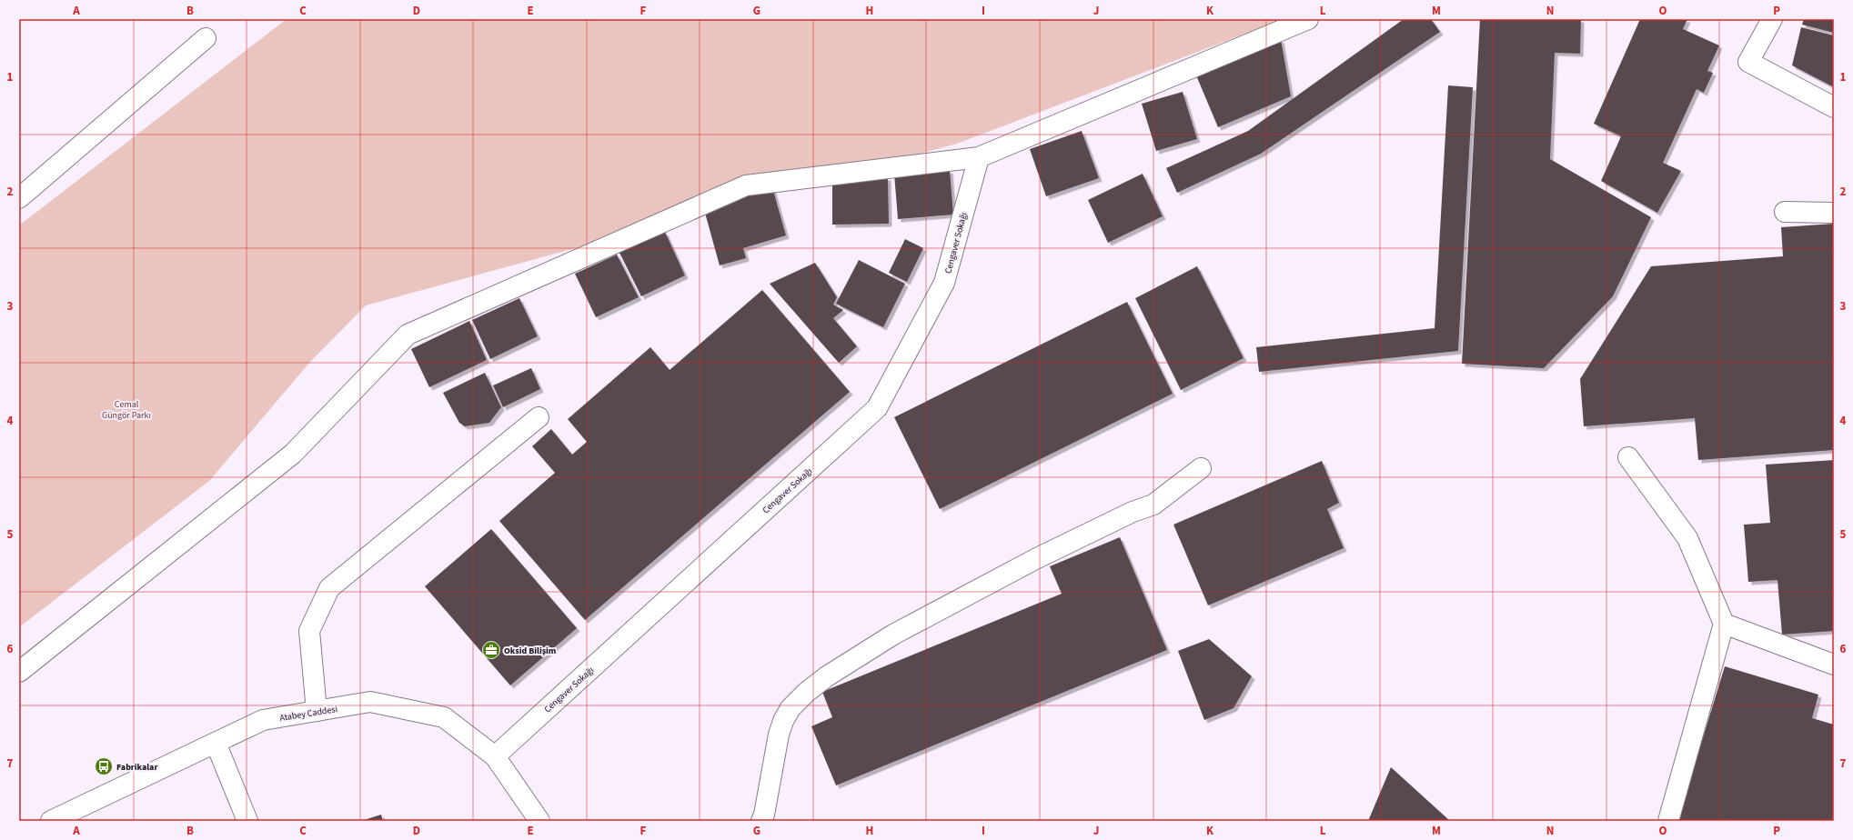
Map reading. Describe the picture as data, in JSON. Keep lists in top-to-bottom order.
{
  "streets": {
    "street": ["Cengaver Sokağı", "Atabey Caddesi"]
  },
  "crossings": [
    ["Cengaver Sokağı", "Atabey Caddesi"]
  ],
  "parks": ["Cemal Güngör Parkı"],
  "places": {
    "office": ["Oksid Bilişim"],
    "bus stop": ["Fabrikalar"]
  },
  "grid": {
    "columns": [
      "A",
      "B",
      "C",
      "D",
      "E",
      "F",
      "G",
      "H",
      "I",
      "J",
      "K",
      "L",
      "M",
      "N",
      "O",
      "P"
    ],
    "rows": [
      "1",
      "2",
      "3",
      "4",
      "5",
      "6",
      "7"
    ]
  }
}
